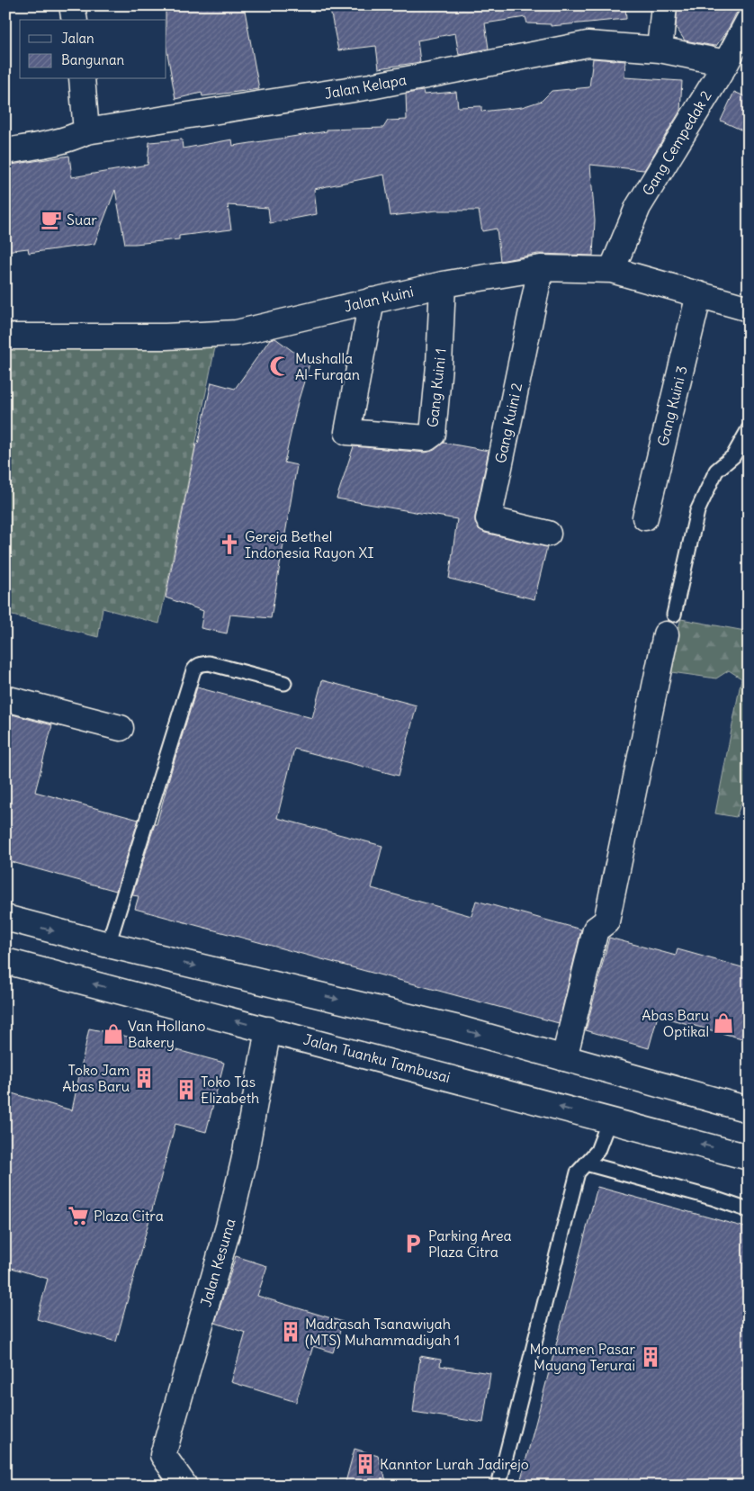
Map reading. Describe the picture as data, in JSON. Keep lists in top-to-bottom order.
{
  "streets": {
    "street": [
      "Jalan Kelapa",
      "Gang Cempedak 2",
      "Jalan Kuini",
      "Gang Kuini 1",
      "Gang Kuini 3",
      "Gang Kuini 2",
      "Jalan Tuanku Tambusai",
      "Jalan Kesuma"
    ]
  },
  "crossings": [
    ["Jalan Kelapa", "Gang Cempedak 2"],
    ["Gang Cempedak 2", "Jalan Kuini"],
    ["Jalan Kuini", "Gang Kuini 1"],
    ["Jalan Kuini", "Gang Kuini 3"],
    ["Jalan Kuini", "Gang Kuini 2"],
    ["Jalan Tuanku Tambusai", "Jalan Kesuma"]
  ],
  "places": {
    "cafe": ["Suar"],
    "mosque": ["Mushalla Al-Furqan"],
    "church": ["Gereja Bethel Indonesia Rayon XI"],
    "shop": ["Abas Baru Optikal", "Van Hollano Bakery"],
    "building": [
      "Toko Jam Abas Baru",
      "Toko Tas Elizabeth",
      "Madrasah Tsanawiyah (MTS) Muhammadiyah 1",
      "Monumen Pasar Mayang Terurai",
      "Kanntor Lurah Jadirejo"
    ],
    "supermarket": ["Plaza Citra"],
    "parking": ["Parking Area Plaza Citra"]
  },
  "legend": ["Jalan", "Bangunan"]
}
